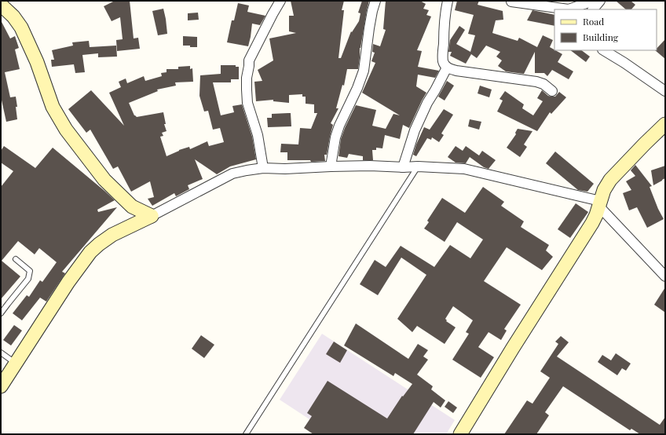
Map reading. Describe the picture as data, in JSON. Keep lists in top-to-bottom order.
{
  "legend": ["Road", "Building"]
}
